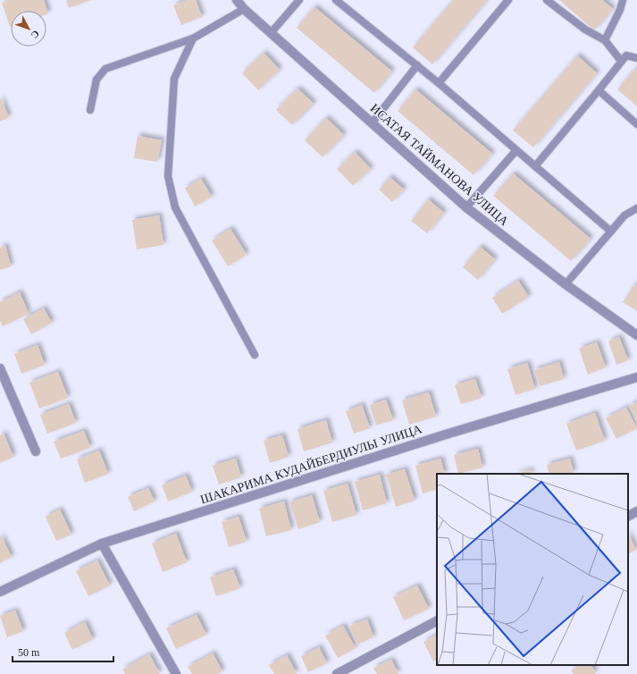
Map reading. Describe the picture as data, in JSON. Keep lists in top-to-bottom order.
{
  "streets": {
    "street": ["ИСАТАЯ ТАЙМАНОВА УЛИЦА", "ШАКАРИМА КУДАЙБЕРДИУЛЫ УЛИЦА"]
  },
  "scale_bar": "50 m",
  "north": "bottom right"
}
